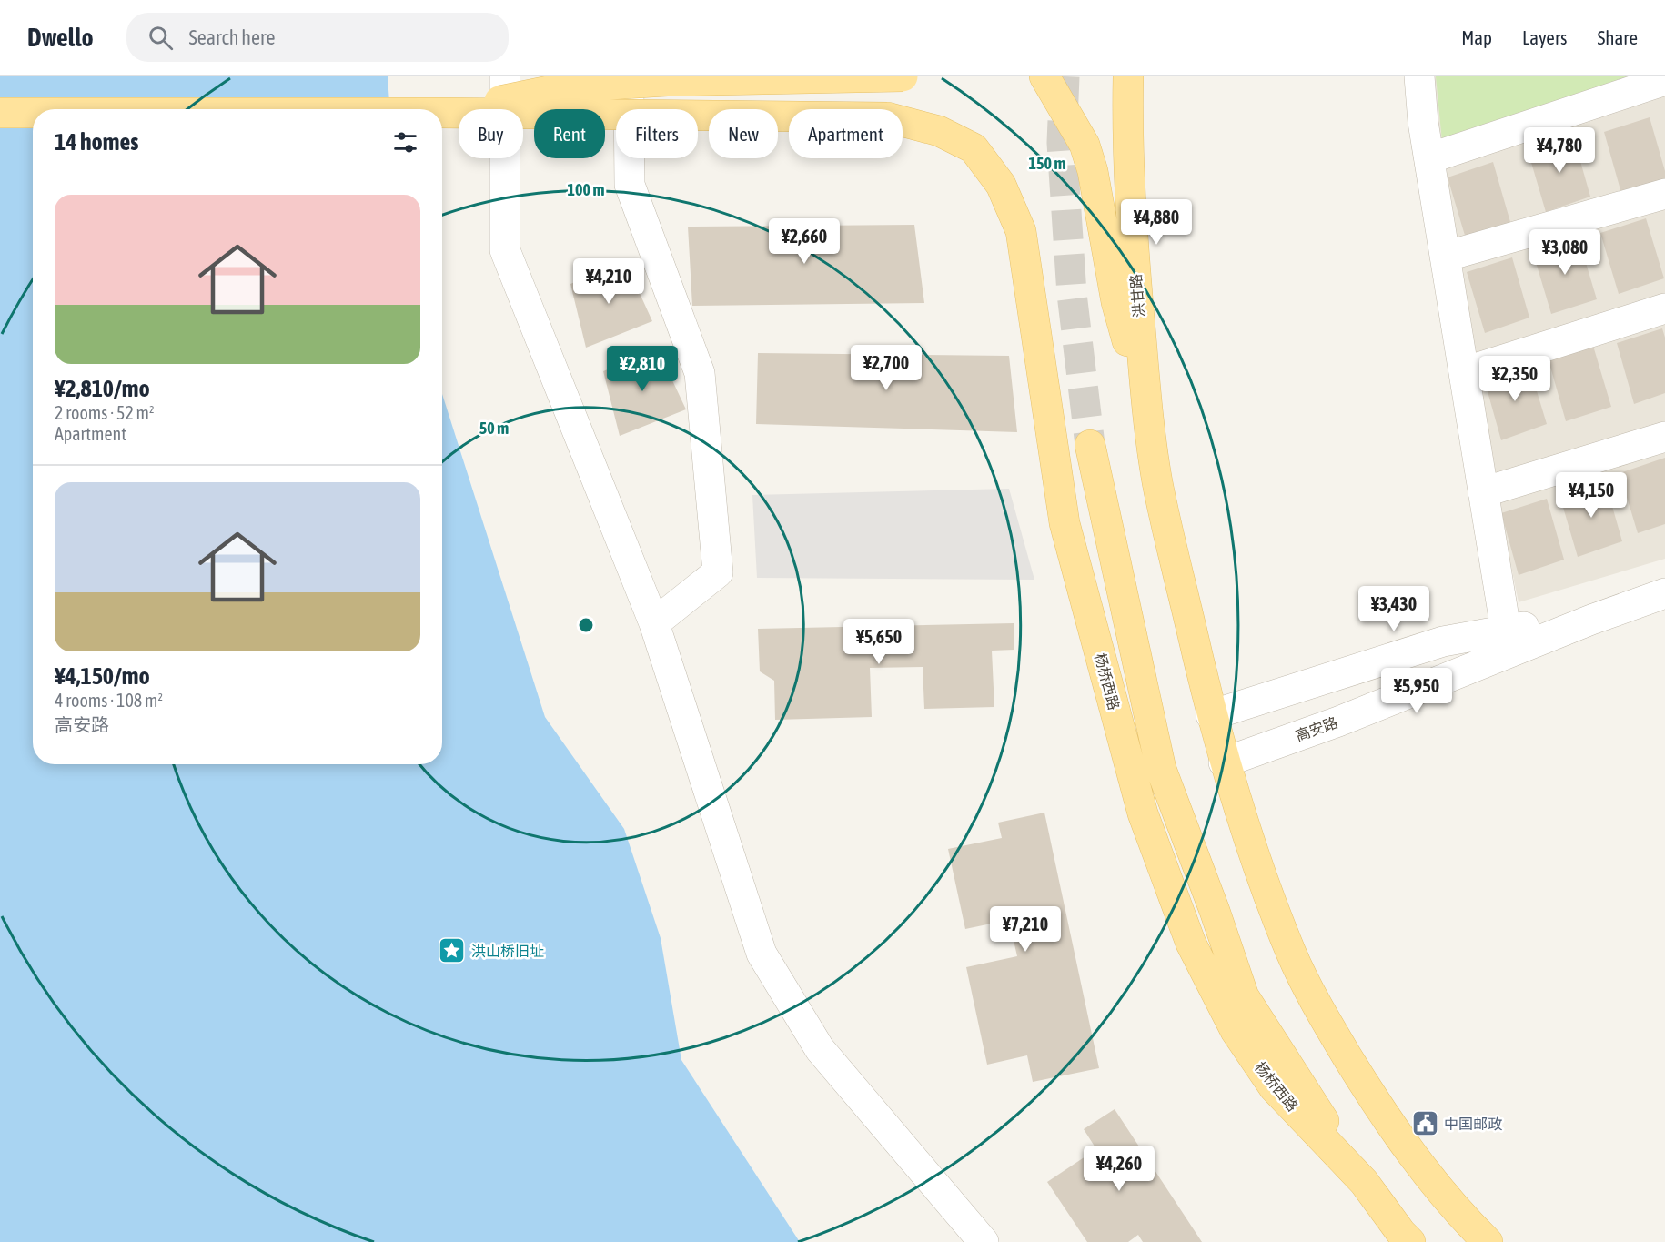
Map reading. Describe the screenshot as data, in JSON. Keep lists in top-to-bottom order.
{
  "streets": {
    "main road": ["洪甘路", "杨桥西路"],
    "street": ["高安路"]
  },
  "places": {
    "place": ["洪山桥旧址"],
    "public building": ["中国邮政"]
  },
  "page": {
    "header": "Dwello",
    "search": "Search here",
    "nav": ["Map", "Layers", "Share"],
    "chip": [
      "Buy",
      "Rent",
      "Filters",
      "New",
      "Apartment"
    ],
    "heading": "14 homes",
    "price": [
      "¥4,780",
      "¥4,880",
      "¥2,660",
      "¥3,080",
      "¥4,210",
      "¥2,700",
      "¥2,810",
      "¥2,350",
      "¥4,150",
      "¥3,430",
      "¥5,650",
      "¥5,950",
      "¥7,210",
      "¥4,260"
    ],
    "list": [
      {
        "name": "¥2,810/mo",
        "note": "2 rooms · 52 m² · Apartment"
      },
      {
        "name": "¥4,150/mo",
        "note": "4 rooms · 108 m² · 高安路"
      }
    ]
  },
  "rings": ["150 m", "100 m", "50 m"]
}
